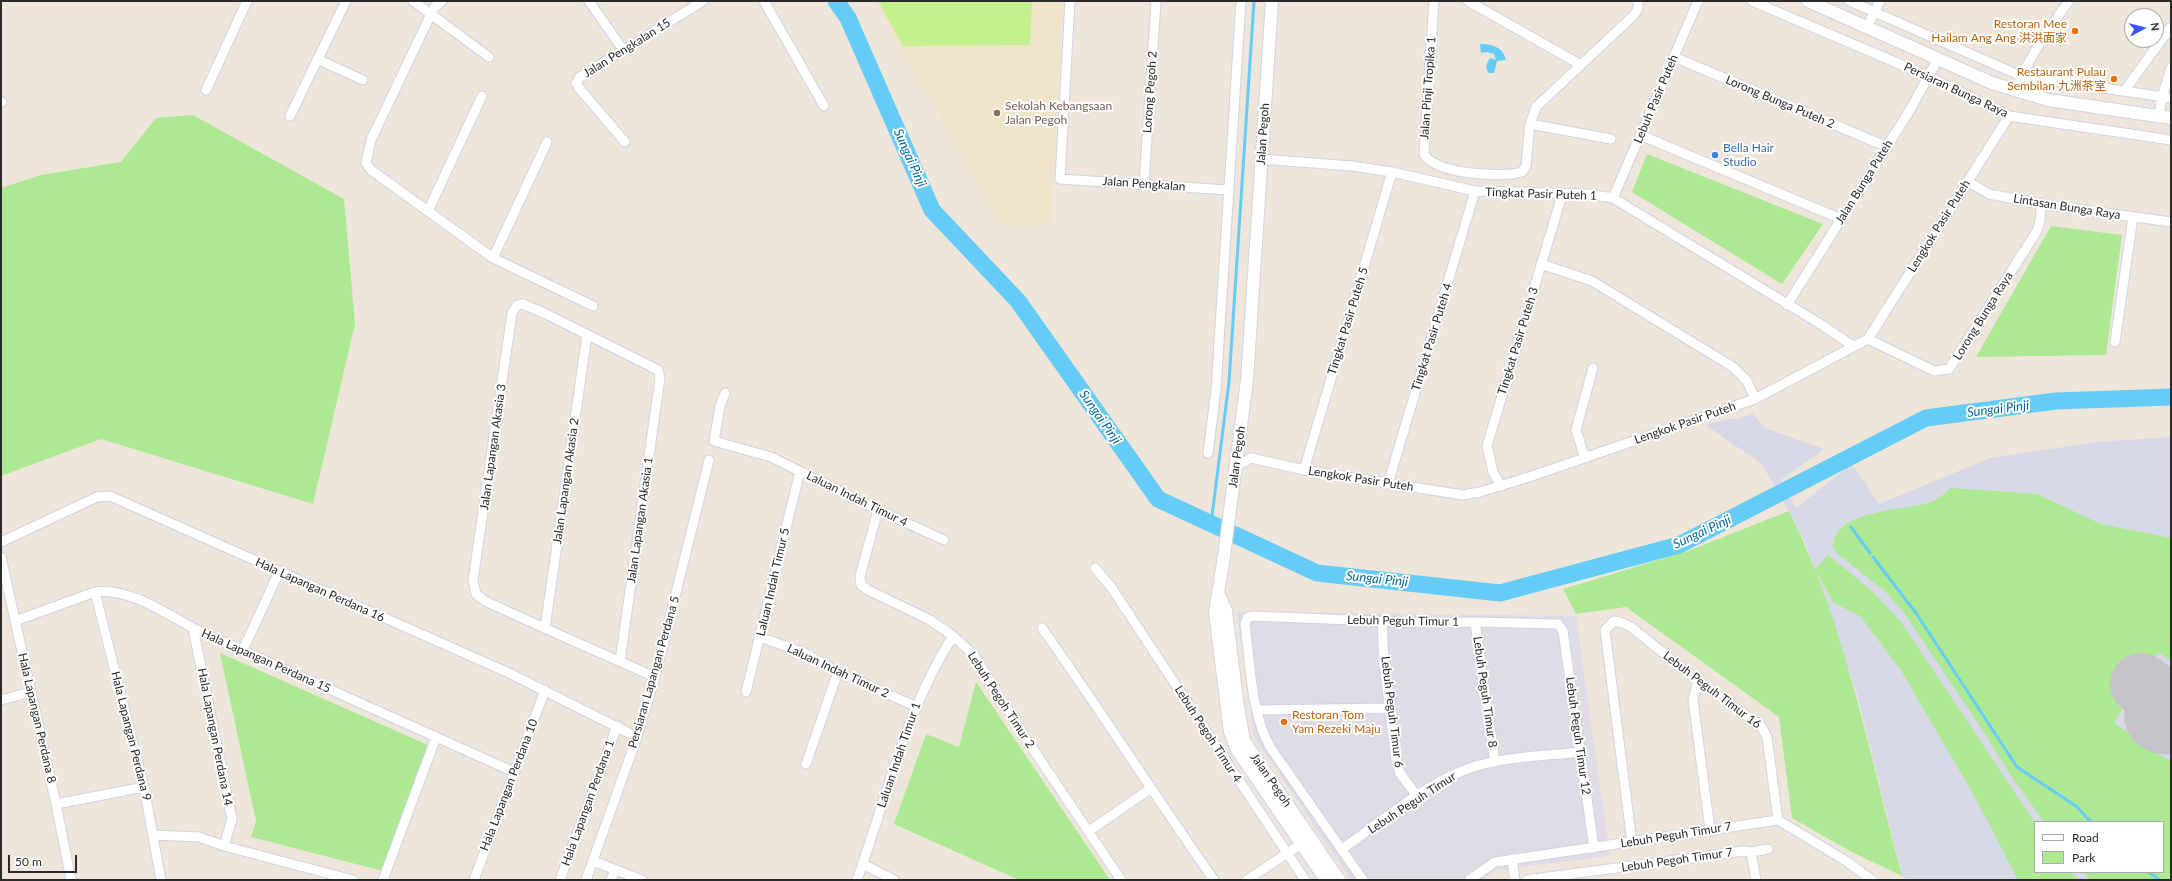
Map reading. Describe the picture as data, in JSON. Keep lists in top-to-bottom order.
{
  "streets": {
    "street": [
      "Jalan Pengkalan 15",
      "Jalan Pinji Tropika 1",
      "Persiaran Bunga Raya",
      "Lorong Pegoh 2",
      "Lebuh Pasir Puteh",
      "Lorong Bunga Puteh 2",
      "Jalan Pegoh",
      "Jalan Bunga Puteh",
      "Jalan Pengkalan",
      "Tingkat Pasir Puteh 1",
      "Lintasan Bunga Raya",
      "Lengkok Pasir Puteh",
      "Lorong Bunga Raya",
      "Tingkat Pasir Puteh 5",
      "Tingkat Pasir Puteh 4",
      "Tingkat Pasir Puteh 3",
      "Jalan Lapangan Akasia 3",
      "Jalan Lapangan Akasia 2",
      "Laluan Indah Timur 4",
      "Jalan Lapangan Akasia 1",
      "Laluan Indah Timur 5",
      "Hala Lapangan Perdana 16",
      "Lebuh Peguh Timur 1",
      "Hala Lapangan Perdana 15",
      "Laluan Indah Timur 2",
      "Persiaran Lapangan Perdana 5",
      "Lebuh Peguh Timur 16",
      "Lebuh Peguh Timur 8",
      "Lebuh Pegoh Timur 2",
      "Lebuh Peguh Timur 6",
      "Hala Lapangan Perdana 8",
      "Lebuh Pegoh Timur 4",
      "Hala Lapangan Perdana 9",
      "Lebuh Peguh Timur 12",
      "Hala Lapangan Perdana 14",
      "Laluan Indah Timur 1",
      "Hala Lapangan Perdana 10",
      "Hala Lapangan Perdana 1",
      "Lebuh Peguh Timur",
      "Lebuh Peguh Timur 7",
      "Lebuh Pegoh Timur 7"
    ]
  },
  "crossings": [
    ["Persiaran Bunga Raya", "Jalan Bunga Puteh"],
    ["Persiaran Bunga Raya", "Lengkok Pasir Puteh"],
    ["Lorong Pegoh 2", "Jalan Pengkalan"],
    ["Lebuh Pasir Puteh", "Lorong Bunga Puteh 2"],
    ["Lebuh Pasir Puteh", "Tingkat Pasir Puteh 1"],
    ["Lorong Bunga Puteh 2", "Jalan Bunga Puteh"],
    ["Jalan Pegoh", "Tingkat Pasir Puteh 1"],
    ["Jalan Bunga Puteh", "Tingkat Pasir Puteh 1"],
    ["Tingkat Pasir Puteh 1", "Lengkok Pasir Puteh"],
    ["Tingkat Pasir Puteh 1", "Tingkat Pasir Puteh 5"],
    ["Tingkat Pasir Puteh 1", "Tingkat Pasir Puteh 4"],
    ["Tingkat Pasir Puteh 1", "Tingkat Pasir Puteh 3"],
    ["Lintasan Bunga Raya", "Lengkok Pasir Puteh"],
    ["Lintasan Bunga Raya", "Lorong Bunga Raya"],
    ["Lengkok Pasir Puteh", "Lorong Bunga Raya"],
    ["Lengkok Pasir Puteh", "Tingkat Pasir Puteh 5"],
    ["Lengkok Pasir Puteh", "Tingkat Pasir Puteh 4"],
    ["Lengkok Pasir Puteh", "Tingkat Pasir Puteh 3"],
    ["Jalan Lapangan Akasia 3", "Jalan Lapangan Akasia 2"],
    ["Jalan Lapangan Akasia 3", "Jalan Lapangan Akasia 1"],
    ["Jalan Lapangan Akasia 2", "Jalan Lapangan Akasia 1"],
    ["Laluan Indah Timur 4", "Laluan Indah Timur 5"],
    ["Laluan Indah Timur 4", "Lebuh Pegoh Timur 2"],
    ["Laluan Indah Timur 5", "Laluan Indah Timur 2"],
    ["Hala Lapangan Perdana 16", "Persiaran Lapangan Perdana 5"],
    ["Hala Lapangan Perdana 16", "Hala Lapangan Perdana 10"],
    ["Hala Lapangan Perdana 16", "Hala Lapangan Perdana 1"],
    ["Lebuh Peguh Timur 1", "Lebuh Peguh Timur 8"],
    ["Lebuh Peguh Timur 1", "Lebuh Peguh Timur 6"],
    ["Lebuh Peguh Timur 1", "Lebuh Peguh Timur 12"],
    ["Hala Lapangan Perdana 15", "Hala Lapangan Perdana 8"],
    ["Hala Lapangan Perdana 15", "Hala Lapangan Perdana 9"],
    ["Hala Lapangan Perdana 15", "Hala Lapangan Perdana 14"],
    ["Hala Lapangan Perdana 15", "Hala Lapangan Perdana 10"],
    ["Laluan Indah Timur 2", "Laluan Indah Timur 1"],
    ["Lebuh Peguh Timur 16", "Lebuh Peguh Timur 7"],
    ["Lebuh Peguh Timur 8", "Lebuh Peguh Timur"],
    ["Lebuh Pegoh Timur 2", "Laluan Indah Timur 1"],
    ["Lebuh Peguh Timur 6", "Lebuh Peguh Timur"],
    ["Lebuh Peguh Timur 12", "Lebuh Peguh Timur"],
    ["Lebuh Peguh Timur 12", "Lebuh Peguh Timur 7"]
  ],
  "water": ["Sungai Pinji"],
  "places": [
    "Restoran Mee Hailam Ang Ang 洪洪面家",
    "Restaurant Pulau Sembilan 九洲茶室",
    "Sekolah Kebangsaan Jalan Pegoh",
    "Bella Hair Studio",
    "Restoran Tom Yam Rezeki Maju"
  ],
  "legend": ["Road", "Park"],
  "scale_bar": "50 m",
  "north": "right"
}
